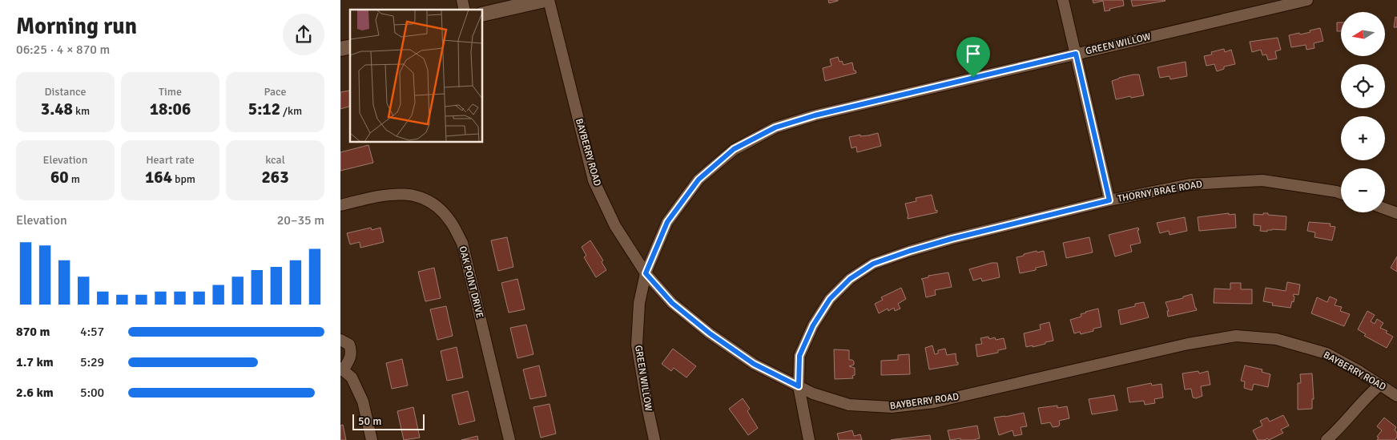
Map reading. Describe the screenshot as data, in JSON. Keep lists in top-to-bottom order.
{
  "streets": {
    "street": [
      "GREEN WILLOW",
      "BAYBERRY ROAD",
      "THORNY BRAE ROAD",
      "OAK POINT DRIVE"
    ]
  },
  "crossings": [
    ["GREEN WILLOW", "BAYBERRY ROAD"],
    ["BAYBERRY ROAD", "THORNY BRAE ROAD"]
  ],
  "scale_bar": "50 m",
  "north": "left",
  "page": {
    "heading": ["Morning run", "06:25 · 4 × 870 m"],
    "map_buttons": ["+", "−"],
    "stats": [
      ["Distance", "3.48 km"],
      ["Time", "18:06"],
      ["Pace", "5:12 /km"],
      ["Elevation", "60 m"],
      ["Heart rate", "164 bpm"],
      ["kcal", "263"]
    ],
    "chart": ["Elevation", "20–35 m"],
    "list": [
      {
        "name": "870 m",
        "note": "4:57"
      },
      {
        "name": "1.7 km",
        "note": "5:29"
      },
      {
        "name": "2.6 km",
        "note": "5:00"
      }
    ],
    "scale": "50 m"
  }
}
